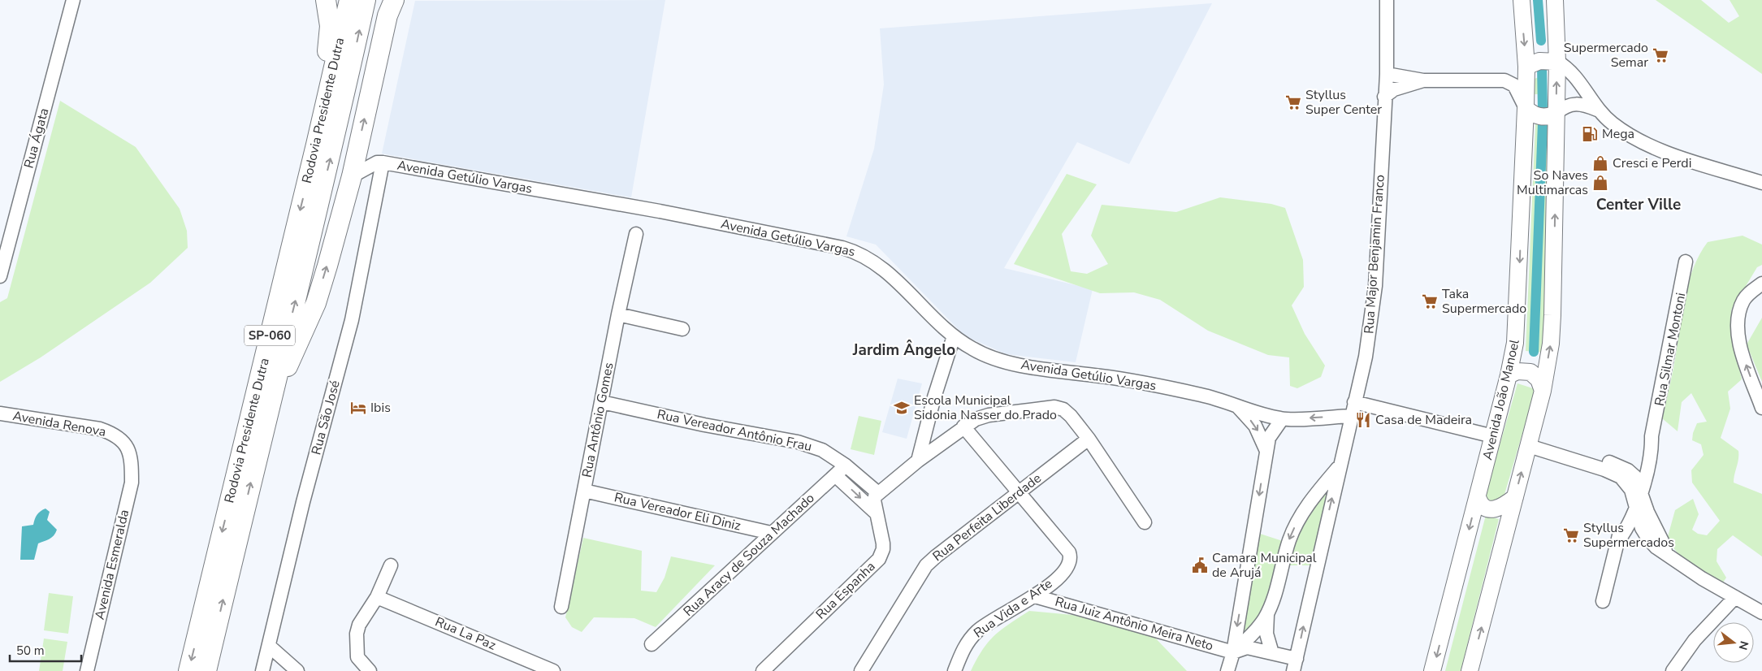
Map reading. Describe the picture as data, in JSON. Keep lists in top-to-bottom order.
{
  "streets": {
    "highway": ["Rodovia Presidente Dutra", "SP-060"],
    "main road": ["Avenida João Manoel"],
    "street": [
      "Rua Ágata",
      "Avenida Getúlio Vargas",
      "Rua Major Benjamin Franco",
      "Rua Silmar Montoni",
      "Rua São José",
      "Rua Antônio Gomes",
      "Avenida Renova",
      "Rua Vereador Antônio Frau",
      "Rua Vereador Eli Diniz",
      "Rua Perfeita Liberdade",
      "Rua Aracy de Souza Machado",
      "Avenida Esmeralda",
      "Rua Espanha",
      "Rua Vida e Arte",
      "Rua Juiz Antônio Meira Neto",
      "Rua La Paz"
    ]
  },
  "crossings": [
    ["Avenida Getúlio Vargas", "Rua Major Benjamin Franco"],
    ["Avenida Getúlio Vargas", "Avenida João Manoel"],
    ["Avenida Getúlio Vargas", "Rua São José"],
    ["Rua Antônio Gomes", "Rua Vereador Antônio Frau"],
    ["Rua Antônio Gomes", "Rua Vereador Eli Diniz"],
    ["Avenida Renova", "Avenida Esmeralda"],
    ["Rua Vereador Antônio Frau", "Rua Aracy de Souza Machado"],
    ["Rua Vereador Antônio Frau", "Rua Espanha"],
    ["Rua Vereador Eli Diniz", "Rua Aracy de Souza Machado"],
    ["Rua Perfeita Liberdade", "Rua Vida e Arte"],
    ["Rua Vida e Arte", "Rua Juiz Antônio Meira Neto"]
  ],
  "districts": ["Center Ville", "Jardim Ângelo"],
  "places": {
    "supermarket": [
      "Supermercado Semar",
      "Styllus Super Center",
      "Taka Supermercado",
      "Styllus Supermercados"
    ],
    "fuel station": ["Mega"],
    "shop": ["Cresci e Perdi", "So Naves Multimarcas"],
    "hotel": ["Ibis"],
    "school or university": ["Escola Municipal Sidonia Nasser do Prado"],
    "restaurant": ["Casa de Madeira"],
    "public building": ["Camara Municipal de Arujá"]
  },
  "scale_bar": "50 m",
  "north": "right"
}
